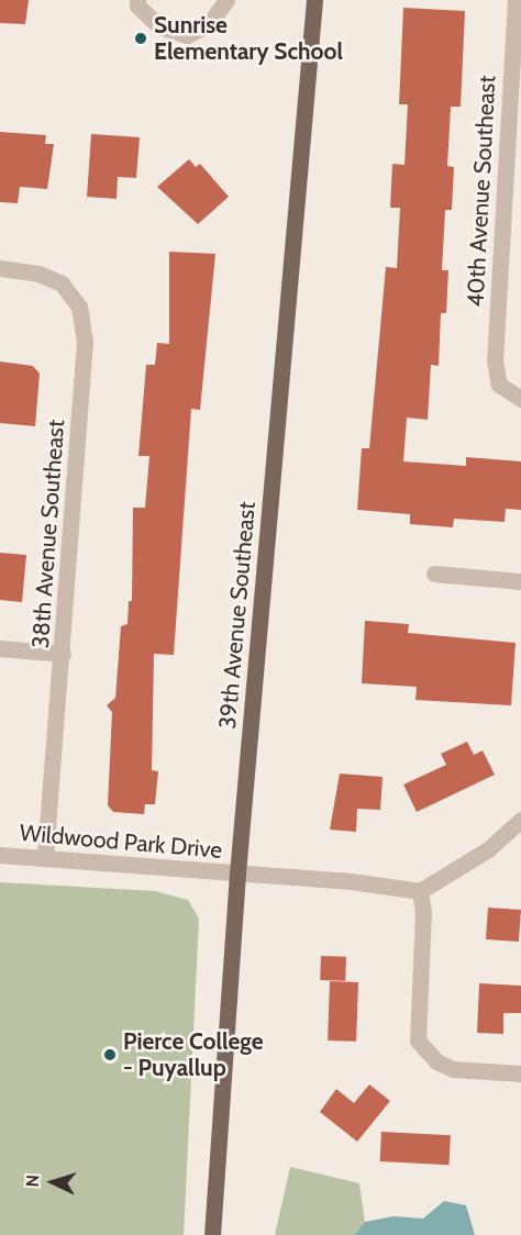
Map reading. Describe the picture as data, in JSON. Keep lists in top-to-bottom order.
{
  "streets": {
    "main road": ["39th Avenue Southeast"],
    "street": ["40th Avenue Southeast", "38th Avenue Southeast", "Wildwood Park Drive"]
  },
  "crossings": [
    ["38th Avenue Southeast", "Wildwood Park Drive"],
    ["39th Avenue Southeast", "Wildwood Park Drive"]
  ],
  "places": ["Sunrise Elementary School", "Pierce College - Puyallup"],
  "north": "left"
}
